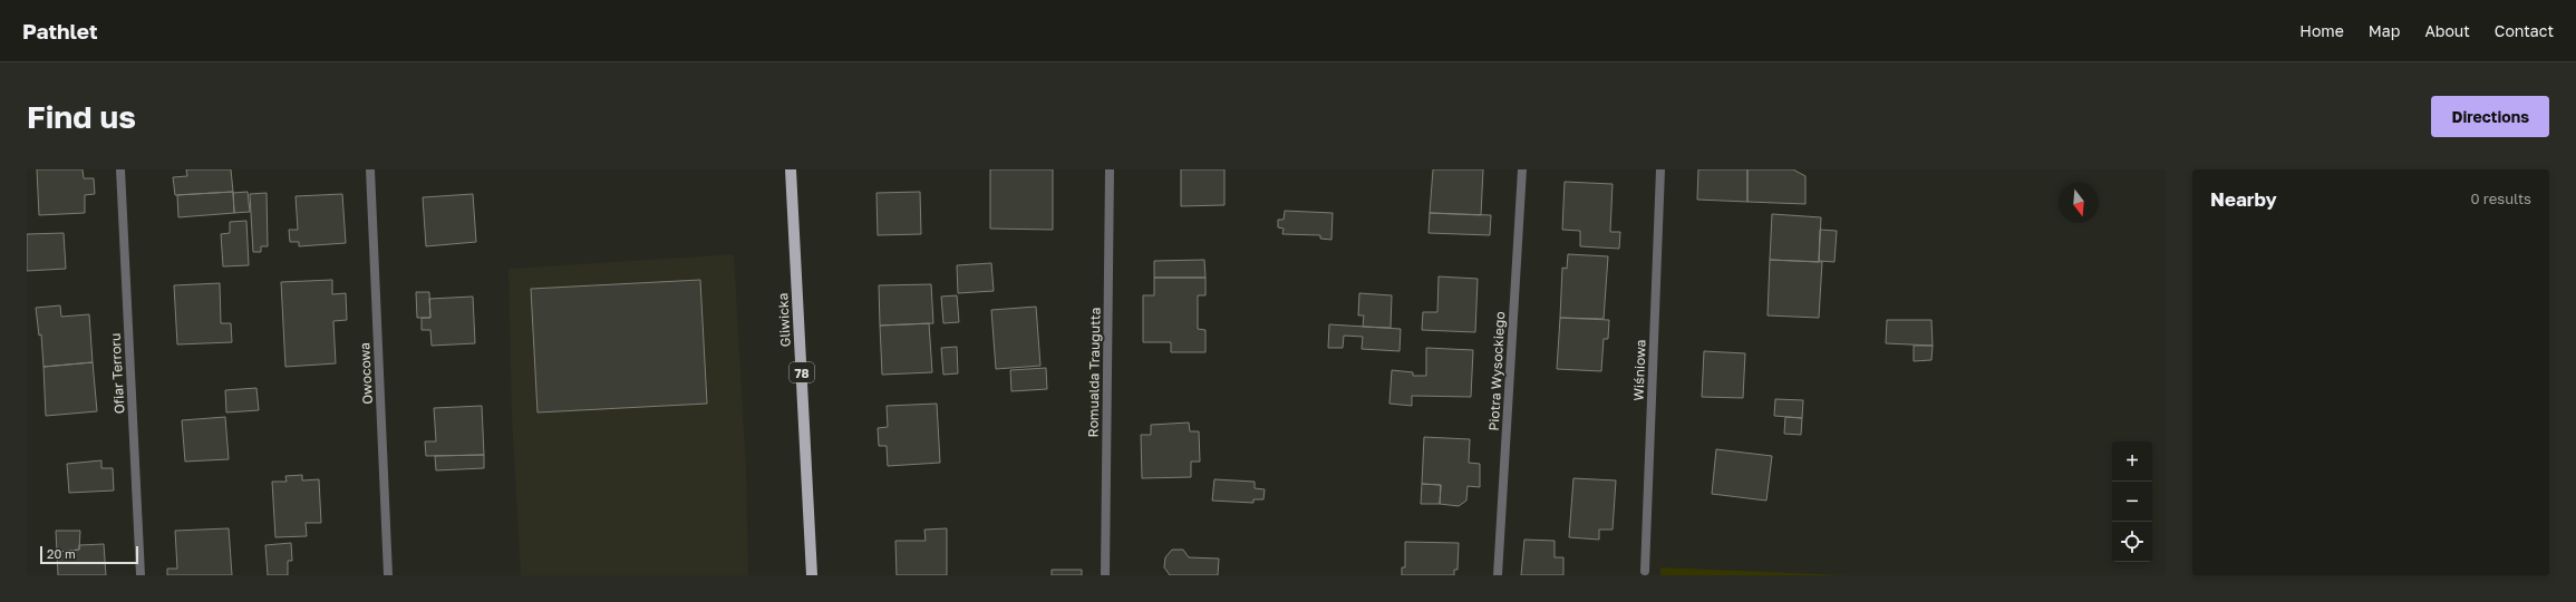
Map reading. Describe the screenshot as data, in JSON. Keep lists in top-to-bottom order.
{
  "streets": {
    "main road": ["Gliwicka", "78"],
    "street": [
      "Wiśniowa",
      "Piotra Wysockiego",
      "Romualda Traugutta",
      "Ofiar Terroru",
      "Owocowa"
    ]
  },
  "scale_bar": "20 m",
  "north": "bottom",
  "page": {
    "header": "Pathlet",
    "nav": [
      "Home",
      "Map",
      "About",
      "Contact"
    ],
    "buttons": "Directions",
    "title": "Find us",
    "heading": ["Nearby", "0 results"],
    "map_buttons": ["+", "−"],
    "scale": "20 m"
  }
}
